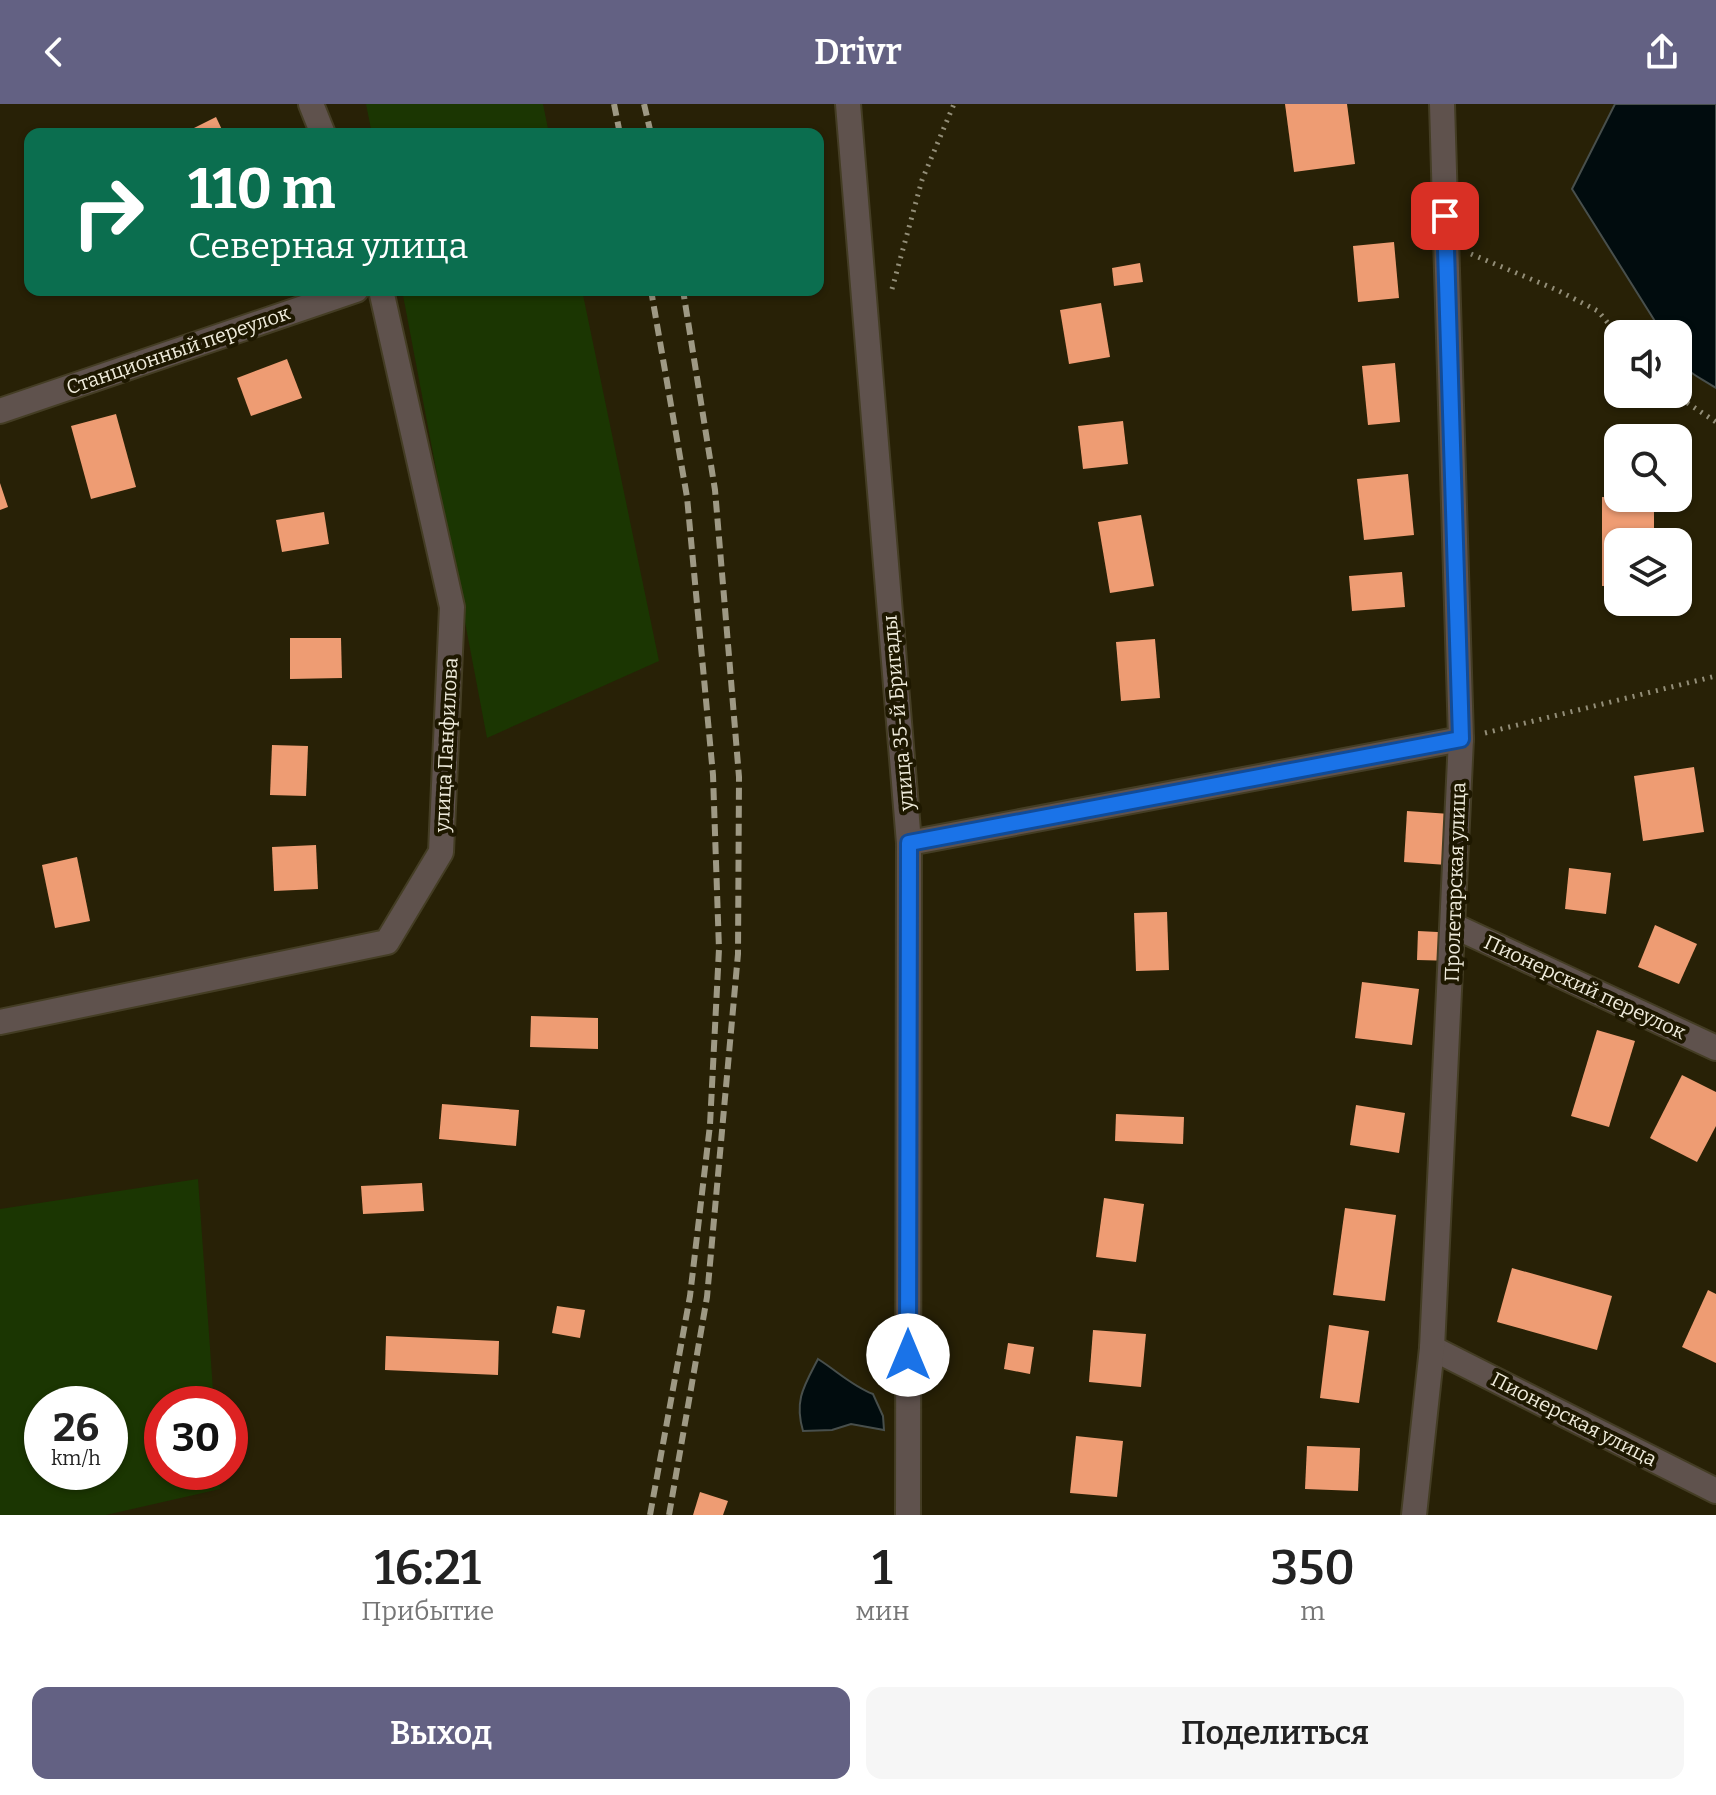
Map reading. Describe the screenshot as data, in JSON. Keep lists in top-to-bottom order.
{
  "streets": {
    "street": [
      "Станционный переулок",
      "улица 35-й Бригады",
      "улица Панфилова",
      "Пролетарская улица",
      "Пионерский переулок",
      "Пионерская улица"
    ]
  },
  "crossings": [
    ["Пролетарская улица", "Пионерский переулок"],
    ["Пролетарская улица", "Пионерская улица"]
  ],
  "page": {
    "header": "Drivr",
    "turn": ["110 m", "Северная улица"],
    "speed": "26 km/h",
    "limit": "30",
    "eta": [
      "16:21",
      "Прибытие",
      "1",
      "мин",
      "350",
      "m"
    ],
    "buttons": ["Выход", "Поделиться"]
  }
}
